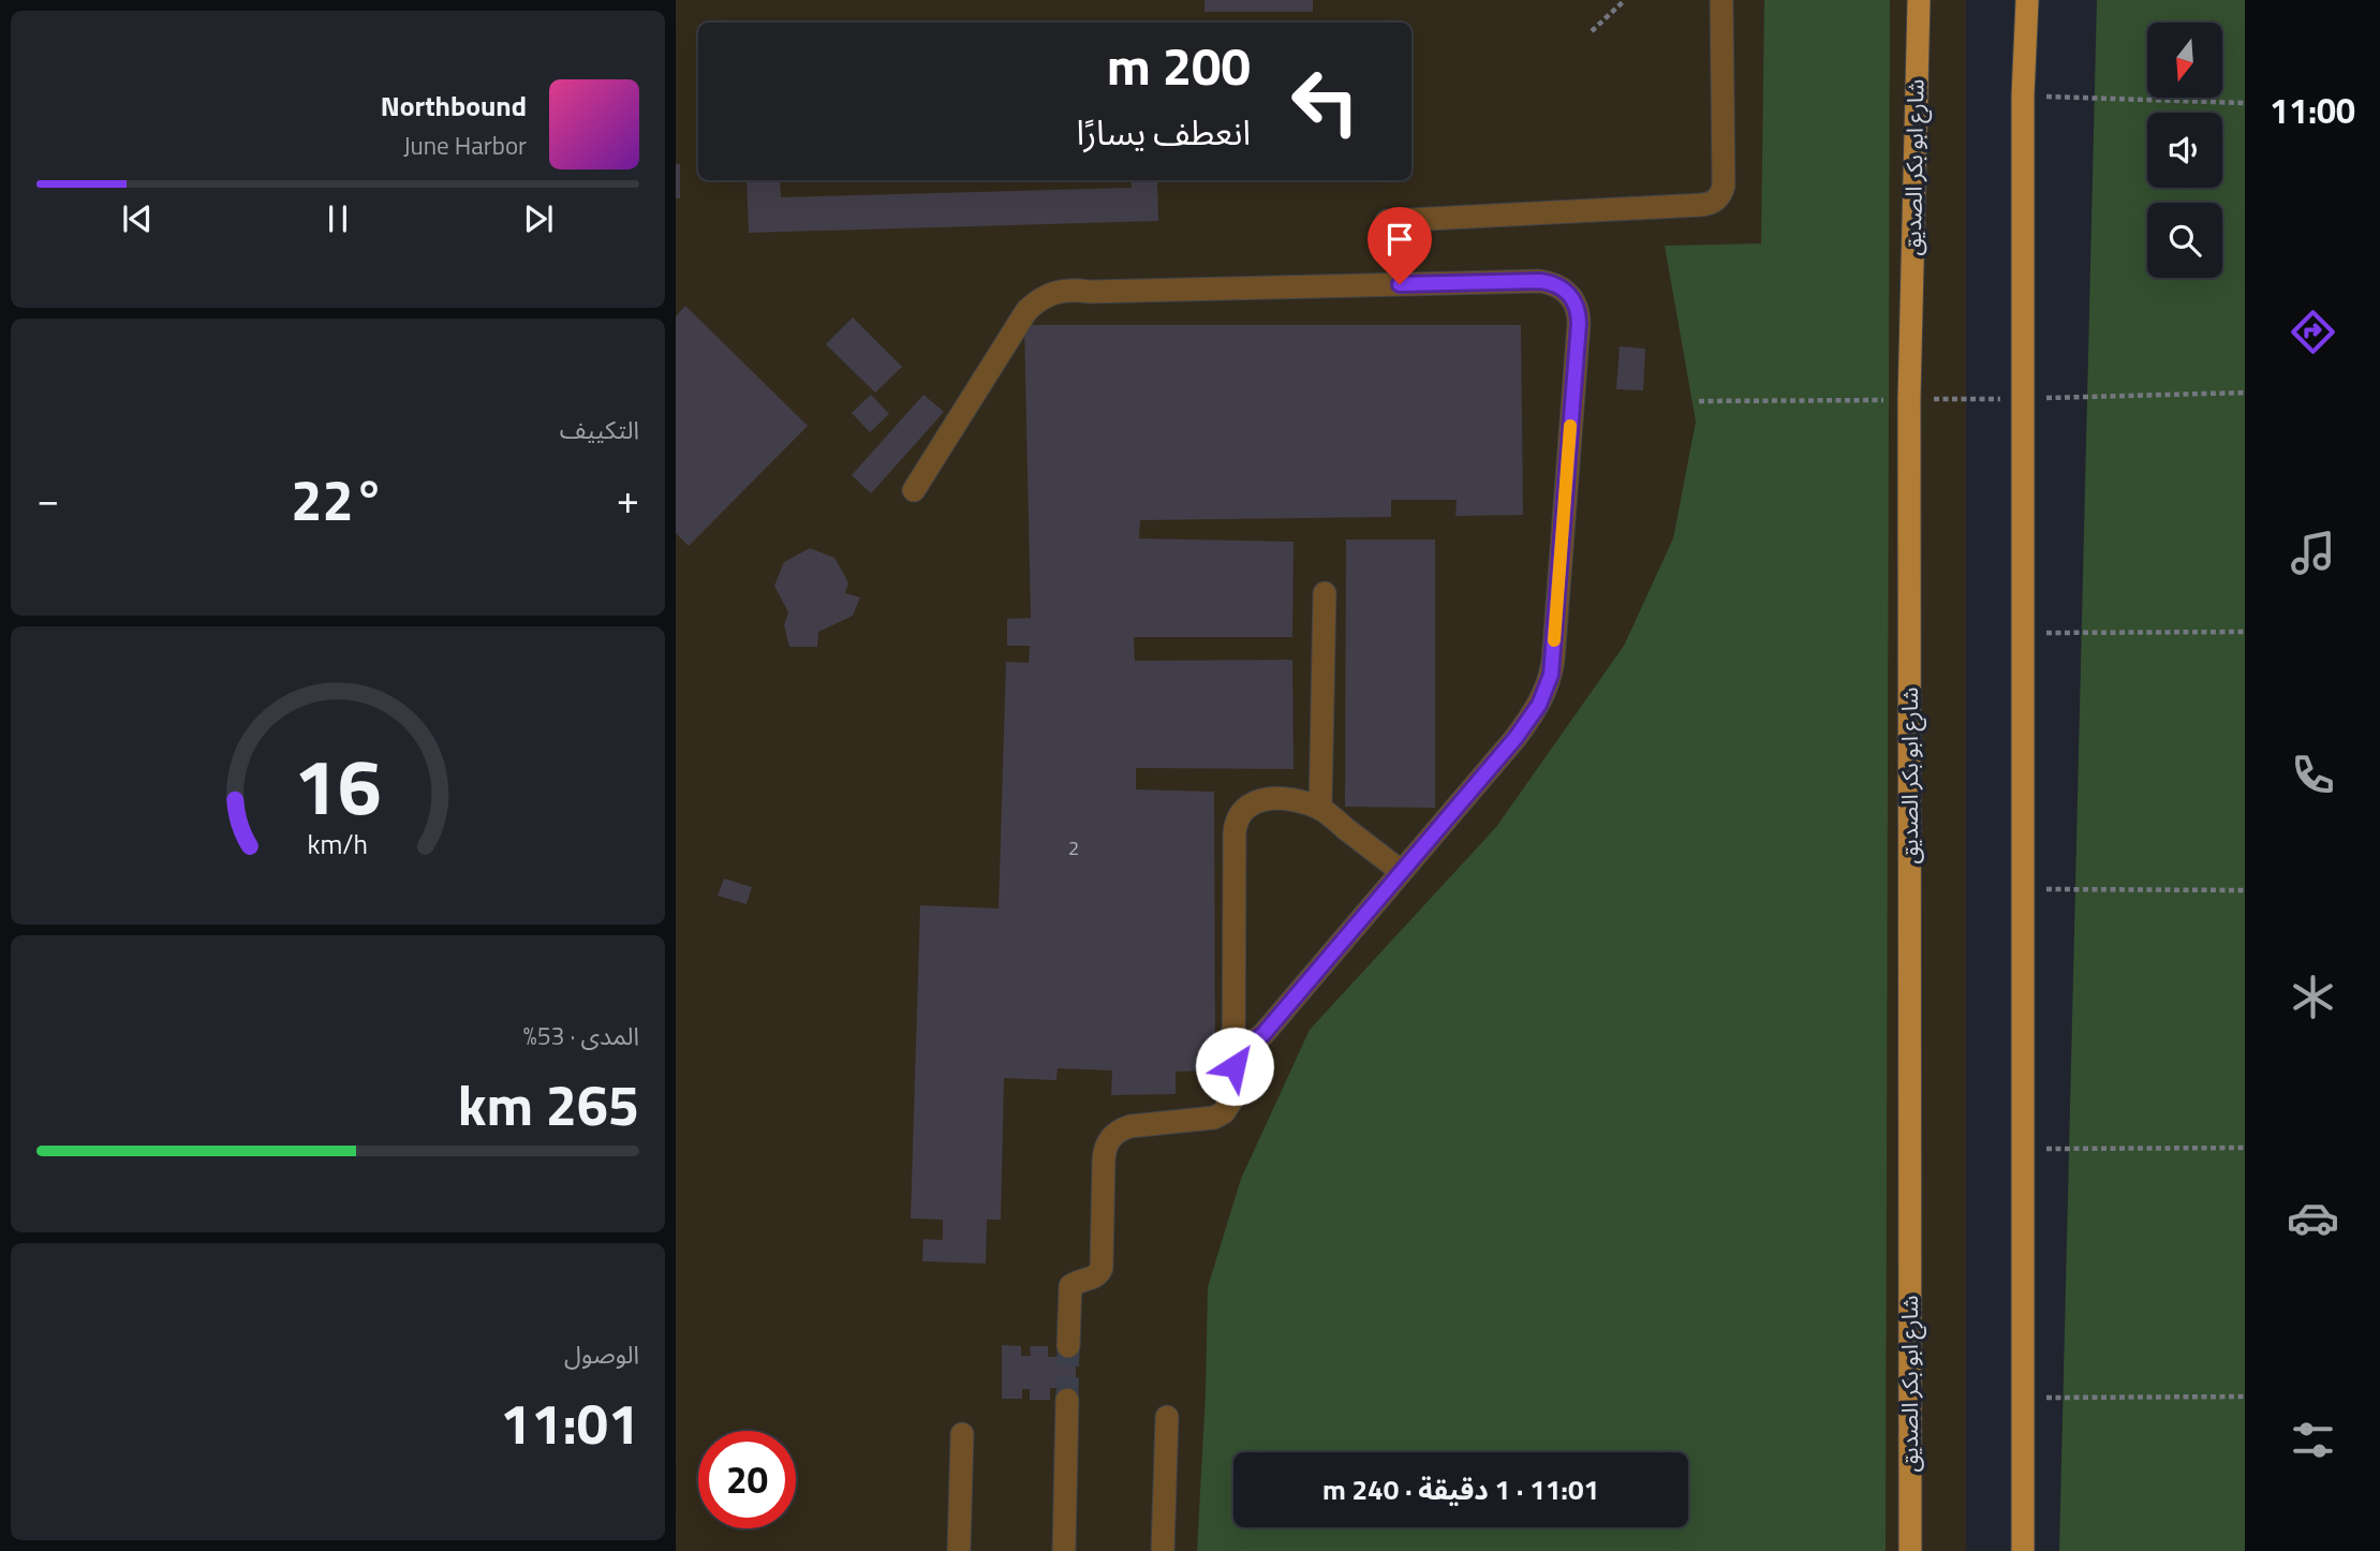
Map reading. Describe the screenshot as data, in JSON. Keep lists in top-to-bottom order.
{
  "streets": {
    "main road": ["شارع ابو بكر الصديق"]
  },
  "house_numbers": ["2"],
  "north": "bottom",
  "page": {
    "tabs": "11:00",
    "turn": ["200 m", "انعطف يسارًا"],
    "song": ["Northbound", "June Harbor"],
    "tile": [
      "التكييف",
      ["المدى · 53%", "265 km"],
      ["الوصول", "11:01"]
    ],
    "heat": ["−", "22°", "+"],
    "limit": "20",
    "trip": "11:01 · 1 دقيقة · 240 m",
    "gauge": ["16", "km/h"]
  }
}
